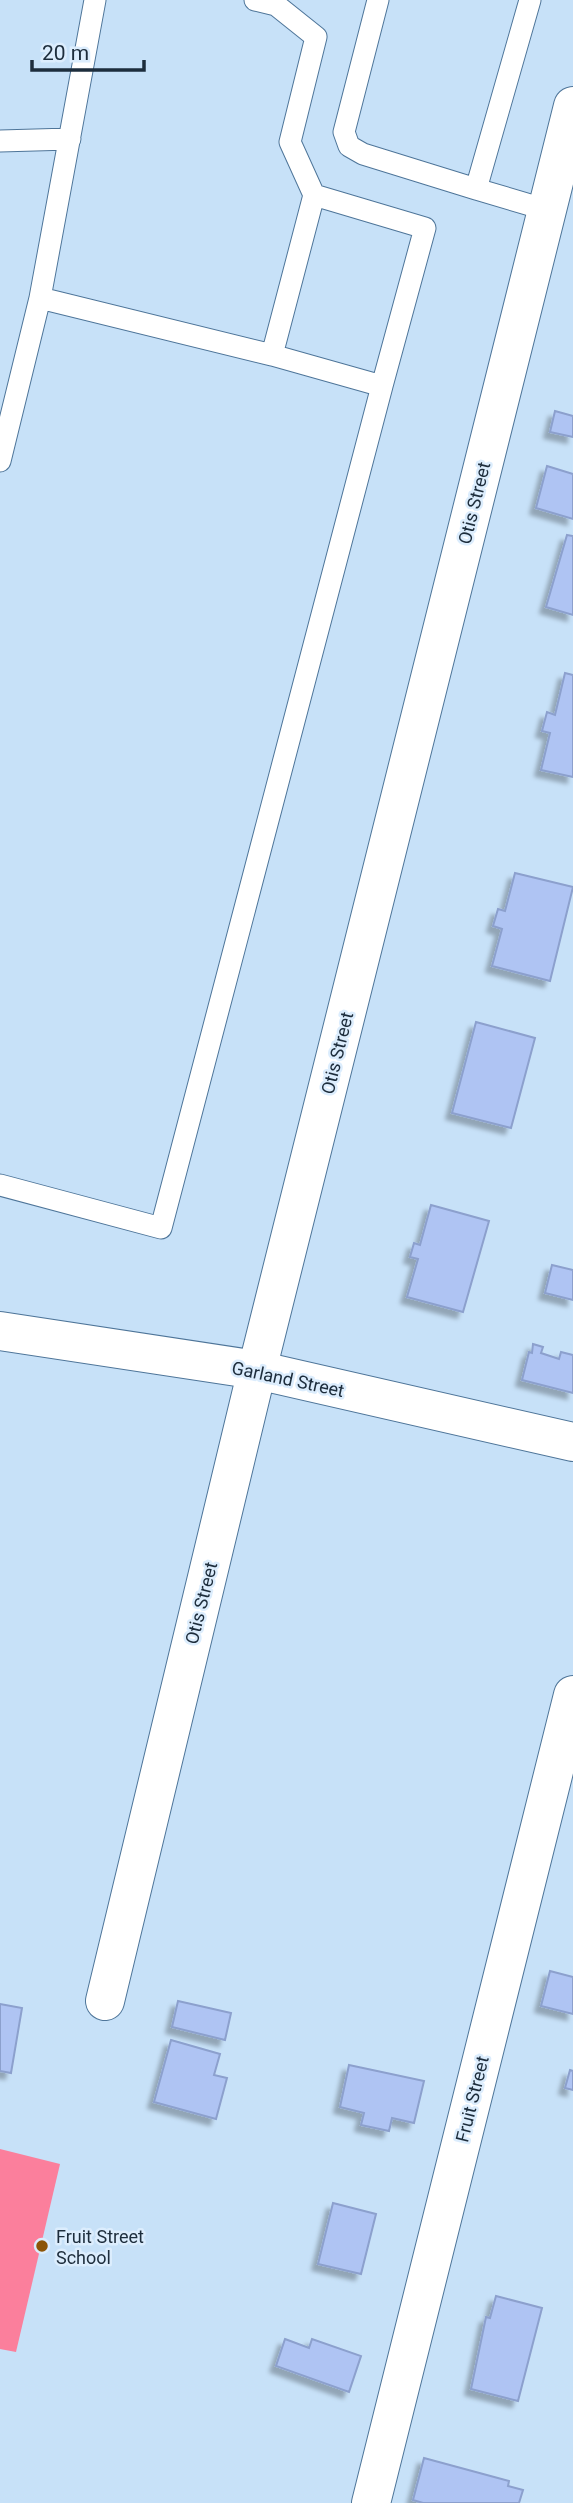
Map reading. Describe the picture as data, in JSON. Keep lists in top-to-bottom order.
{
  "streets": {
    "street": ["Otis Street", "Garland Street", "Fruit Street"]
  },
  "crossings": [
    ["Otis Street", "Garland Street"]
  ],
  "places": ["Fruit Street School"],
  "scale_bar": "20 m"
}
